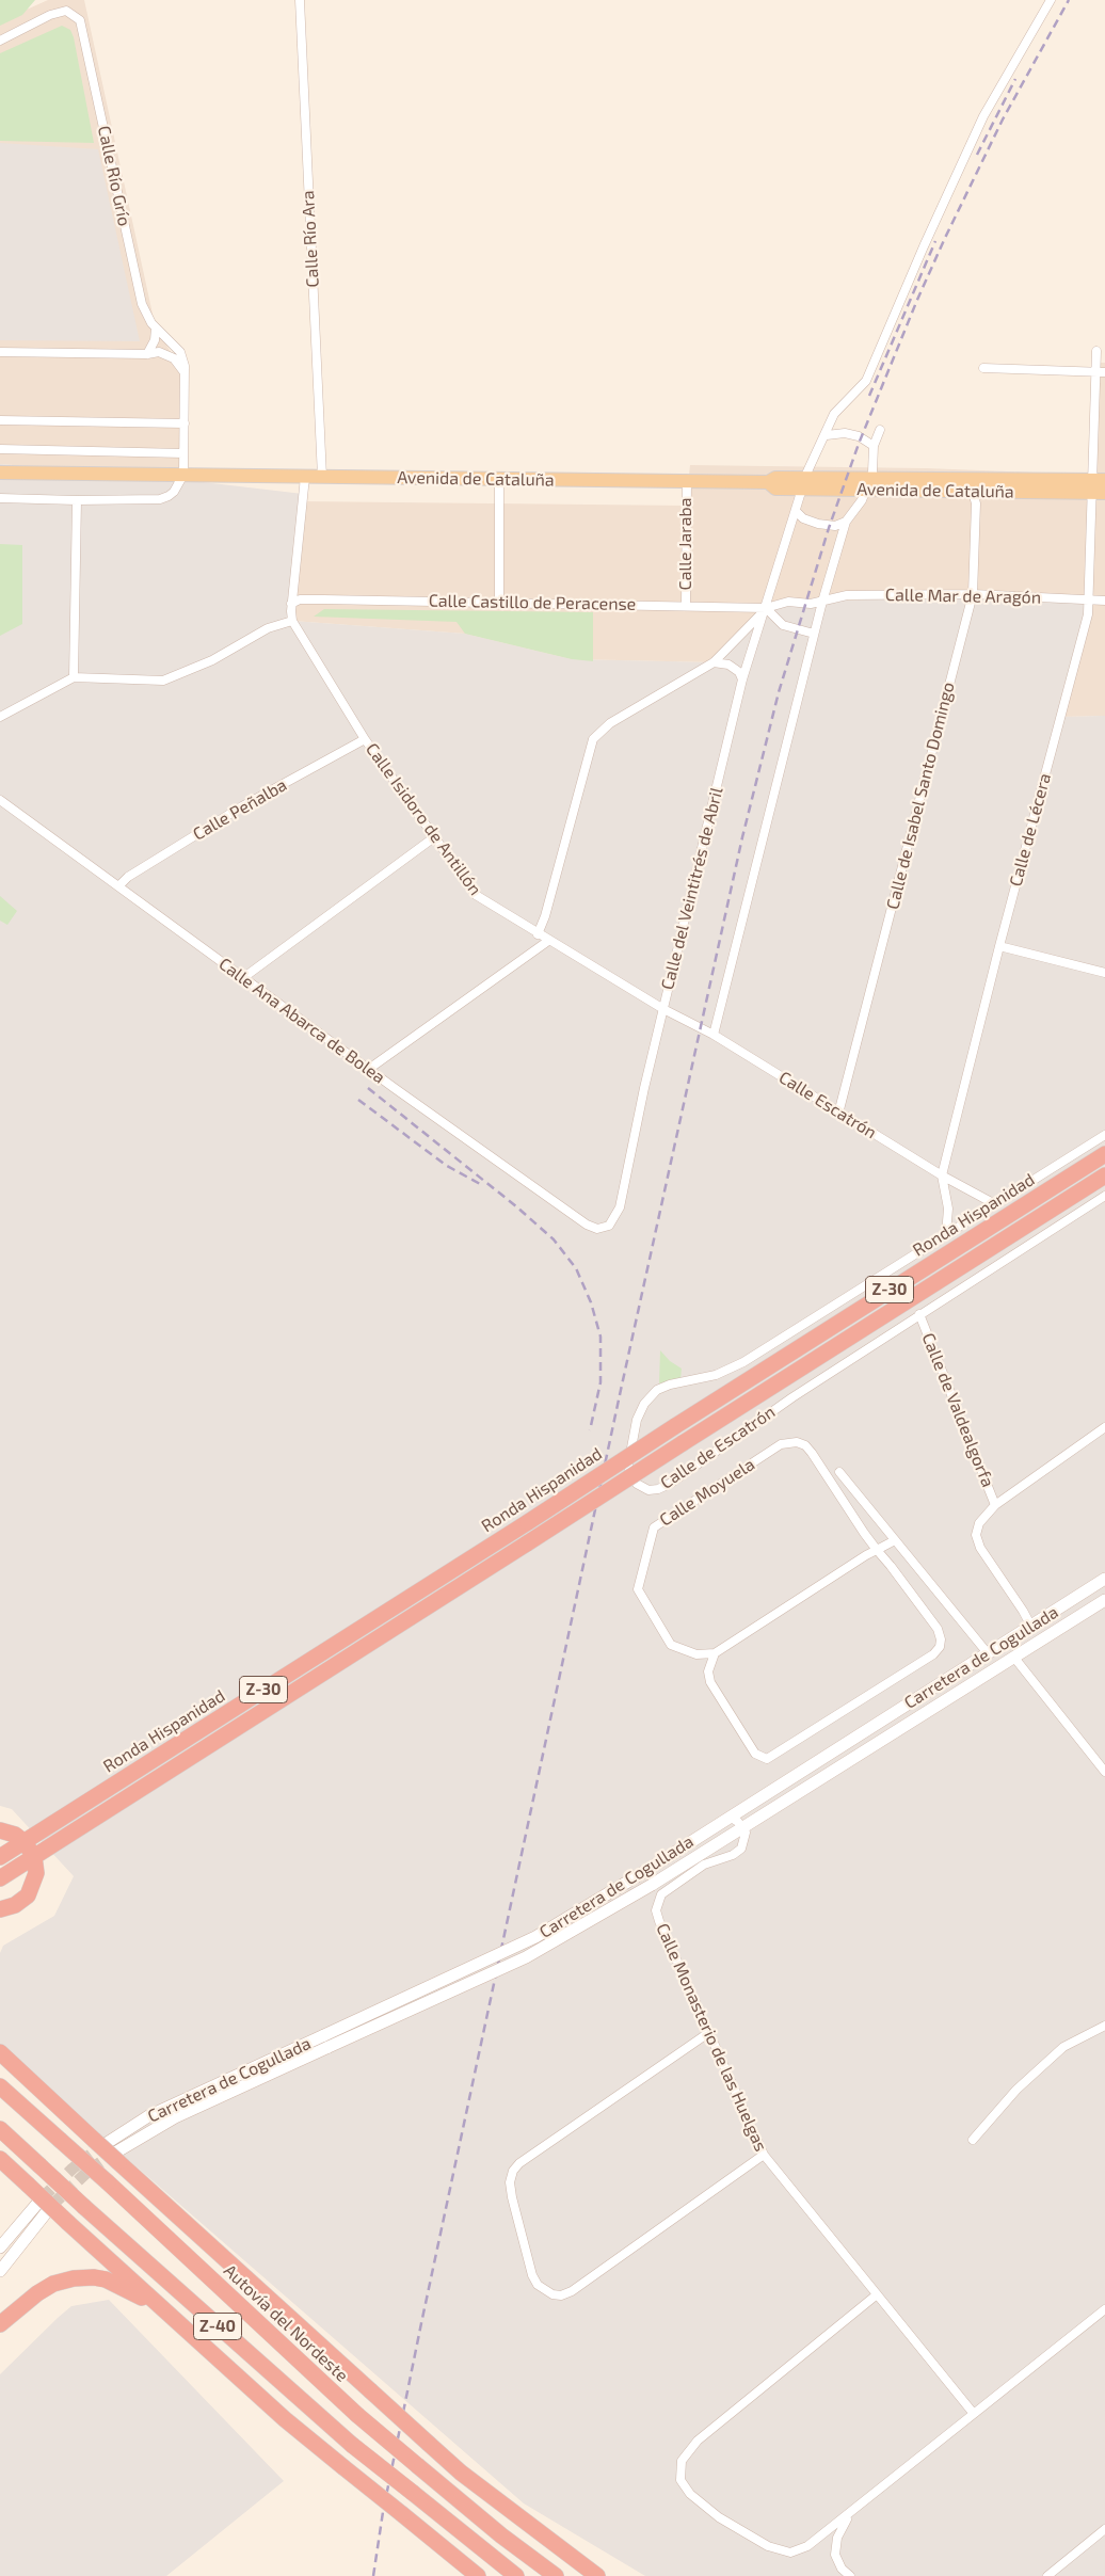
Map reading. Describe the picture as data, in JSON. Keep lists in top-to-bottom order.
{
  "streets": {
    "highway": [
      "Ronda Hispanidad",
      "Z-30",
      "Autovía del Nordeste",
      "Z-40"
    ],
    "main road": ["Avenida de Cataluña"],
    "street": [
      "Calle Río Grío",
      "Calle Río Ara",
      "Calle Jaraba",
      "Calle Mar de Aragón",
      "Calle Castillo de Peracense",
      "Calle de Isabel Santo Domingo",
      "Calle Peñalba",
      "Calle Isidoro de Antillón",
      "Calle de Lécera",
      "Calle del Veintitrés de Abril",
      "Calle Ana Abarca de Bolea",
      "Calle Escatrón",
      "Calle de Valdealgorfa",
      "Calle de Escatrón",
      "Calle Moyuela",
      "Carretera de Cogullada",
      "Calle Monasterio de las Huelgas"
    ]
  },
  "crossings": [
    ["Calle Río Grío", "Avenida de Cataluña"],
    ["Calle Río Ara", "Avenida de Cataluña"],
    ["Avenida de Cataluña", "Calle Jaraba"],
    ["Avenida de Cataluña", "Calle de Isabel Santo Domingo"],
    ["Avenida de Cataluña", "Calle de Lécera"],
    ["Avenida de Cataluña", "Calle del Veintitrés de Abril"],
    ["Calle Jaraba", "Calle Castillo de Peracense"],
    ["Calle Mar de Aragón", "Calle de Isabel Santo Domingo"],
    ["Calle Mar de Aragón", "Calle de Lécera"],
    ["Calle Castillo de Peracense", "Calle del Veintitrés de Abril"],
    ["Calle de Isabel Santo Domingo", "Calle Escatrón"],
    ["Calle Peñalba", "Calle Isidoro de Antillón"],
    ["Calle Peñalba", "Calle Ana Abarca de Bolea"],
    ["Calle Isidoro de Antillón", "Calle del Veintitrés de Abril"],
    ["Calle Isidoro de Antillón", "Calle Escatrón"],
    ["Calle de Lécera", "Calle Escatrón"],
    ["Calle del Veintitrés de Abril", "Calle Ana Abarca de Bolea"],
    ["Calle Escatrón", "Calle de Escatrón"],
    ["Calle de Valdealgorfa", "Calle de Escatrón"],
    ["Carretera de Cogullada", "Calle Monasterio de las Huelgas"]
  ]
}
